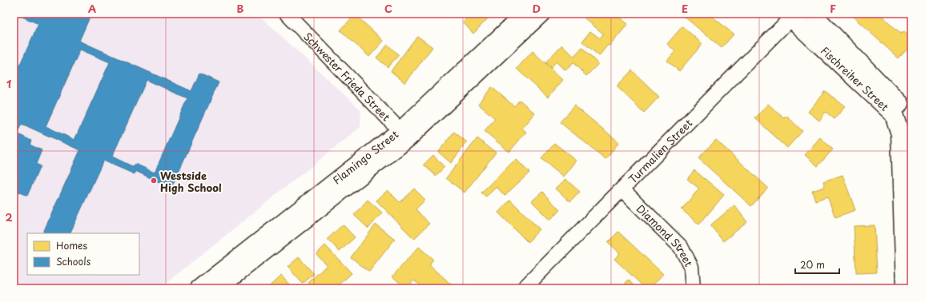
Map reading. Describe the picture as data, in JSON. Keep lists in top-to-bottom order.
{
  "streets": {
    "street": [
      "Schwester Frieda Street",
      "Fischreiher Street",
      "Turmalien Street",
      "Flamingo Street",
      "Diamond Street"
    ]
  },
  "crossings": [
    ["Schwester Frieda Street", "Flamingo Street"],
    ["Fischreiher Street", "Turmalien Street"],
    ["Turmalien Street", "Diamond Street"]
  ],
  "places": ["Westside High School"],
  "legend": ["Homes", "Schools"],
  "scale_bar": "20 m",
  "grid": {
    "columns": [
      "A",
      "B",
      "C",
      "D",
      "E",
      "F"
    ],
    "rows": ["1", "2"]
  }
}
